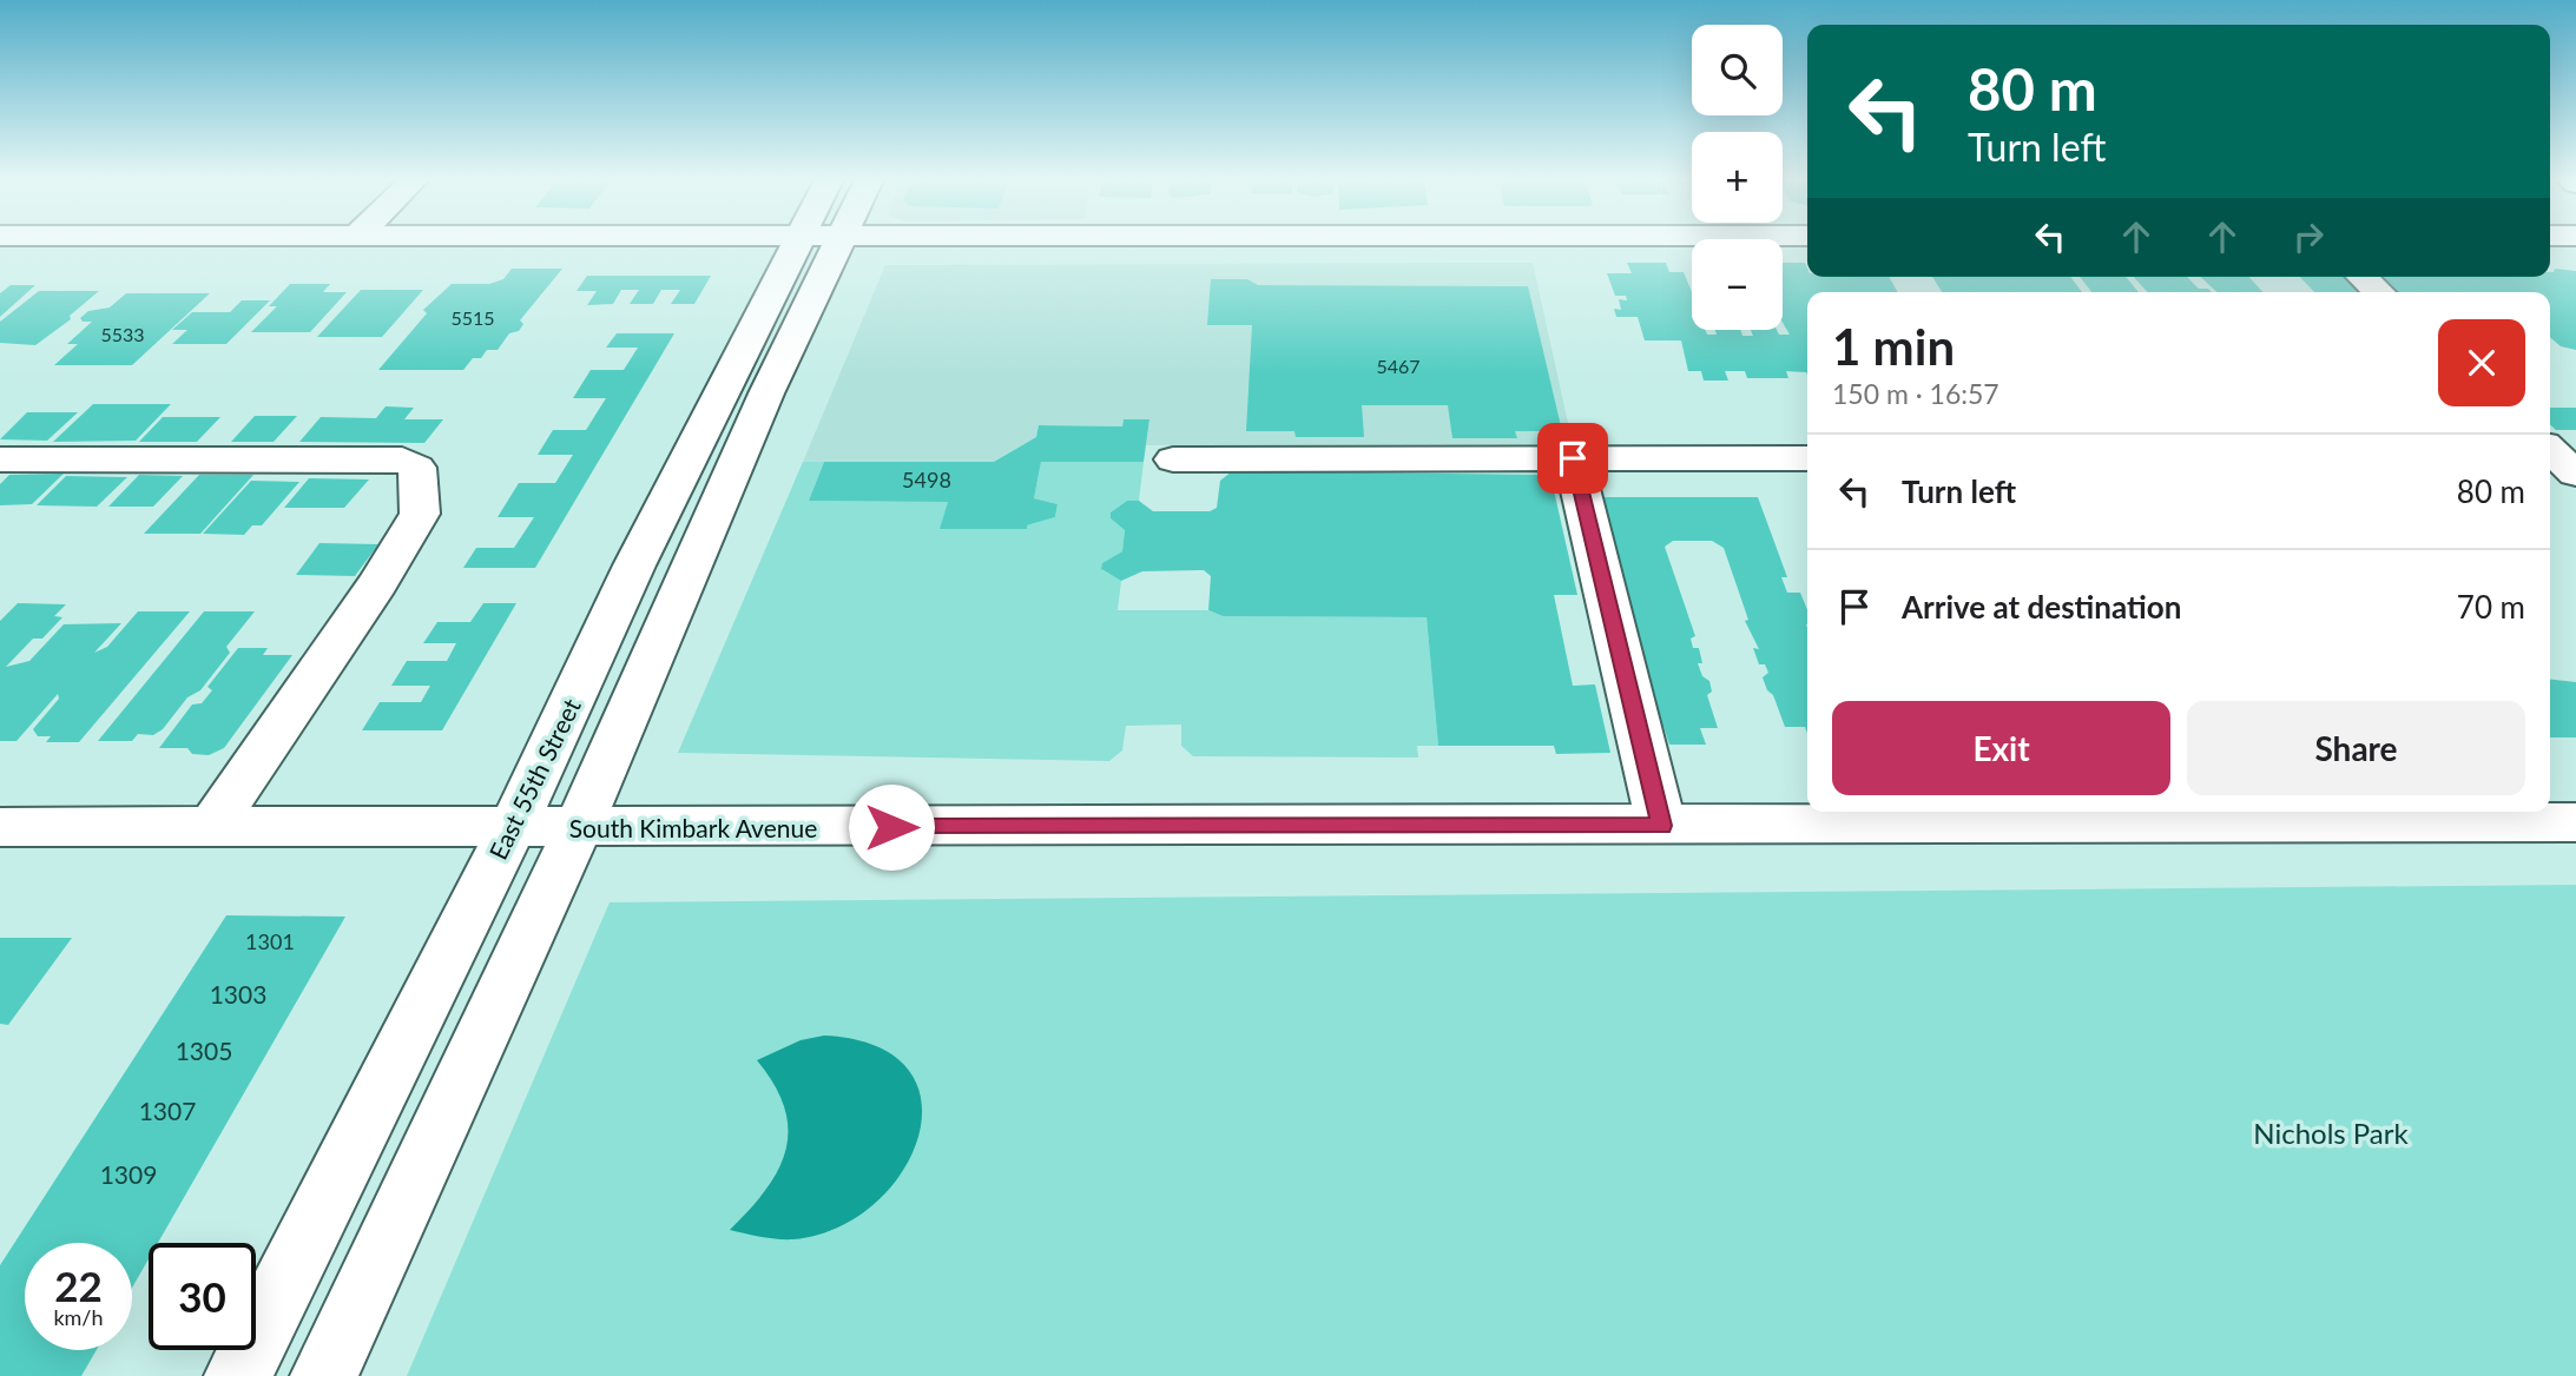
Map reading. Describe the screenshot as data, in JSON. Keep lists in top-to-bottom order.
{
  "streets": {
    "street": ["East 55th Street", "South Kimbark Avenue"]
  },
  "crossings": [
    ["East 55th Street", "South Kimbark Avenue"]
  ],
  "parks": ["Nichols Park"],
  "house_numbers": [
    "5515",
    "5533",
    "5467",
    "5498",
    "1301",
    "1303",
    "1305",
    "1307",
    "1309"
  ],
  "page": {
    "map_buttons": ["+", "−"],
    "turn": ["80 m", "Turn left"],
    "heading": ["1 min", "150 m · 16:57"],
    "list": [
      {
        "name": "Turn left",
        "value": "80 m"
      },
      {
        "name": "Arrive at destination",
        "value": "70 m"
      }
    ],
    "buttons": ["Exit", "Share"],
    "speed": "22 km/h",
    "limit": "30"
  }
}
